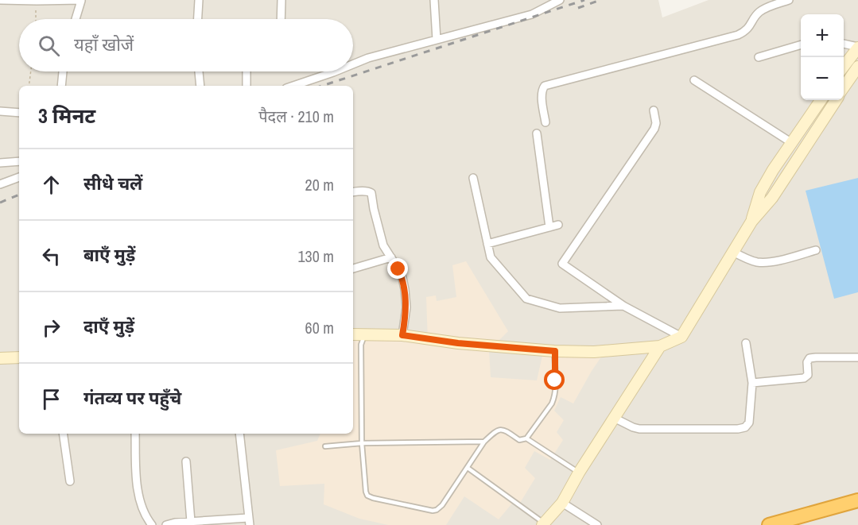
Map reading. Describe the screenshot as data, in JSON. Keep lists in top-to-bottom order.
{
  "page": {
    "map_buttons": ["+", "−"],
    "search": "यहाँ खोजें",
    "heading": ["3 मिनट", "पैदल · 210 m"],
    "list": [
      ["सीधे चलें", "20 m"],
      ["बाएँ मुड़ें", "130 m"],
      ["दाएँ मुड़ें", "60 m"],
      "गंतव्य पर पहुँचे"
    ]
  }
}
